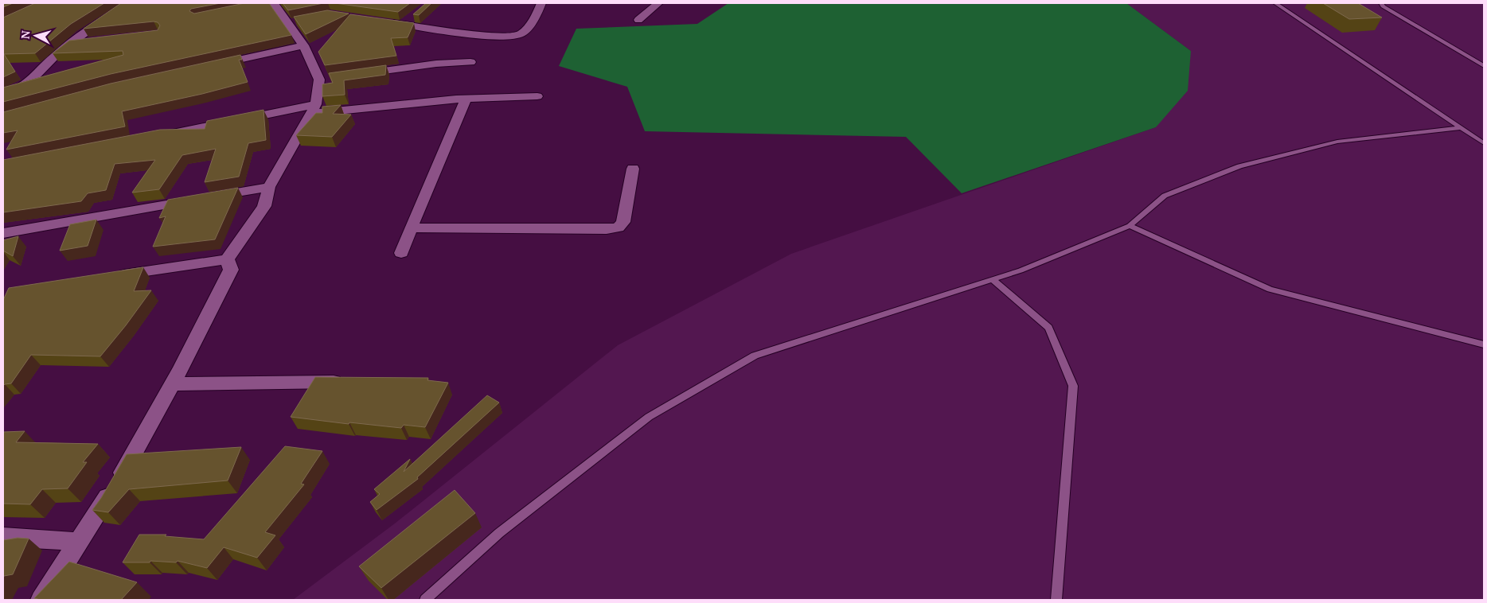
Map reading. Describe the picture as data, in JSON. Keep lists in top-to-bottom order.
{
  "north": "left"
}
